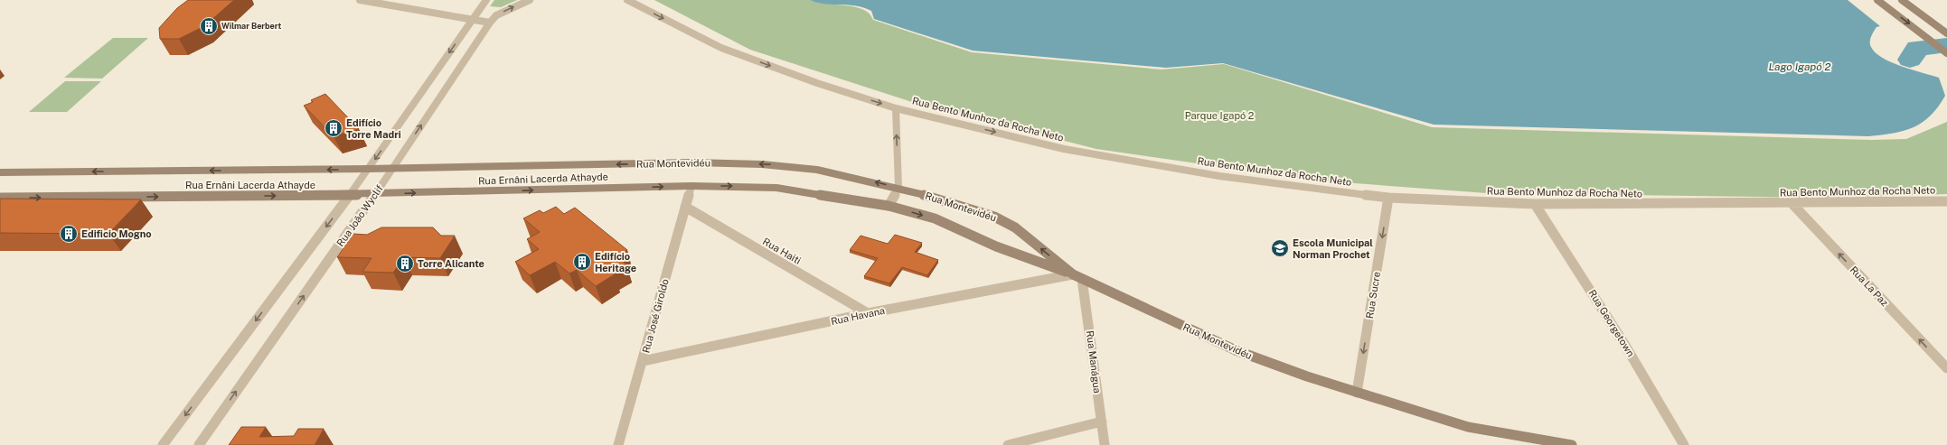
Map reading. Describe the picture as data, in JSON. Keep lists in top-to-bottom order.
{
  "streets": {
    "street": [
      "Rua Bento Munhoz da Rocha Neto",
      "Rua Montevidéu",
      "Rua Ernâni Lacerda Athayde",
      "Rua João Wyclif",
      "Rua Haiti",
      "Rua La Paz",
      "Rua Sucre",
      "Rua José Giroldo",
      "Rua Havana",
      "Rua Georgetown",
      "Rua Manágua"
    ]
  },
  "crossings": [
    ["Rua Bento Munhoz da Rocha Neto", "Rua La Paz"],
    ["Rua Bento Munhoz da Rocha Neto", "Rua Sucre"],
    ["Rua Bento Munhoz da Rocha Neto", "Rua Georgetown"],
    ["Rua Montevidéu", "Rua Ernâni Lacerda Athayde"],
    ["Rua Montevidéu", "Rua João Wyclif"],
    ["Rua Montevidéu", "Rua Sucre"],
    ["Rua Montevidéu", "Rua Havana"],
    ["Rua Montevidéu", "Rua Manágua"],
    ["Rua Ernâni Lacerda Athayde", "Rua João Wyclif"],
    ["Rua Ernâni Lacerda Athayde", "Rua José Giroldo"],
    ["Rua Ernâni Lacerda Athayde", "Rua Havana"],
    ["Rua Haiti", "Rua José Giroldo"],
    ["Rua Haiti", "Rua Havana"],
    ["Rua José Giroldo", "Rua Havana"]
  ],
  "one_way": [
    "Rua Bento Munhoz da Rocha Neto",
    "Rua Montevidéu",
    "Rua La Paz",
    "Rua Sucre"
  ],
  "water": ["Lago Igapó 2"],
  "parks": ["Parque Igapó 2"],
  "places": {
    "building": [
      "Wilmar Berbert",
      "Edifício Torre Madri",
      "Edificio Mogno",
      "Edifício Heritage",
      "Torre Alicante"
    ],
    "school or university": ["Escola Municipal Norman Prochet"]
  }
}
